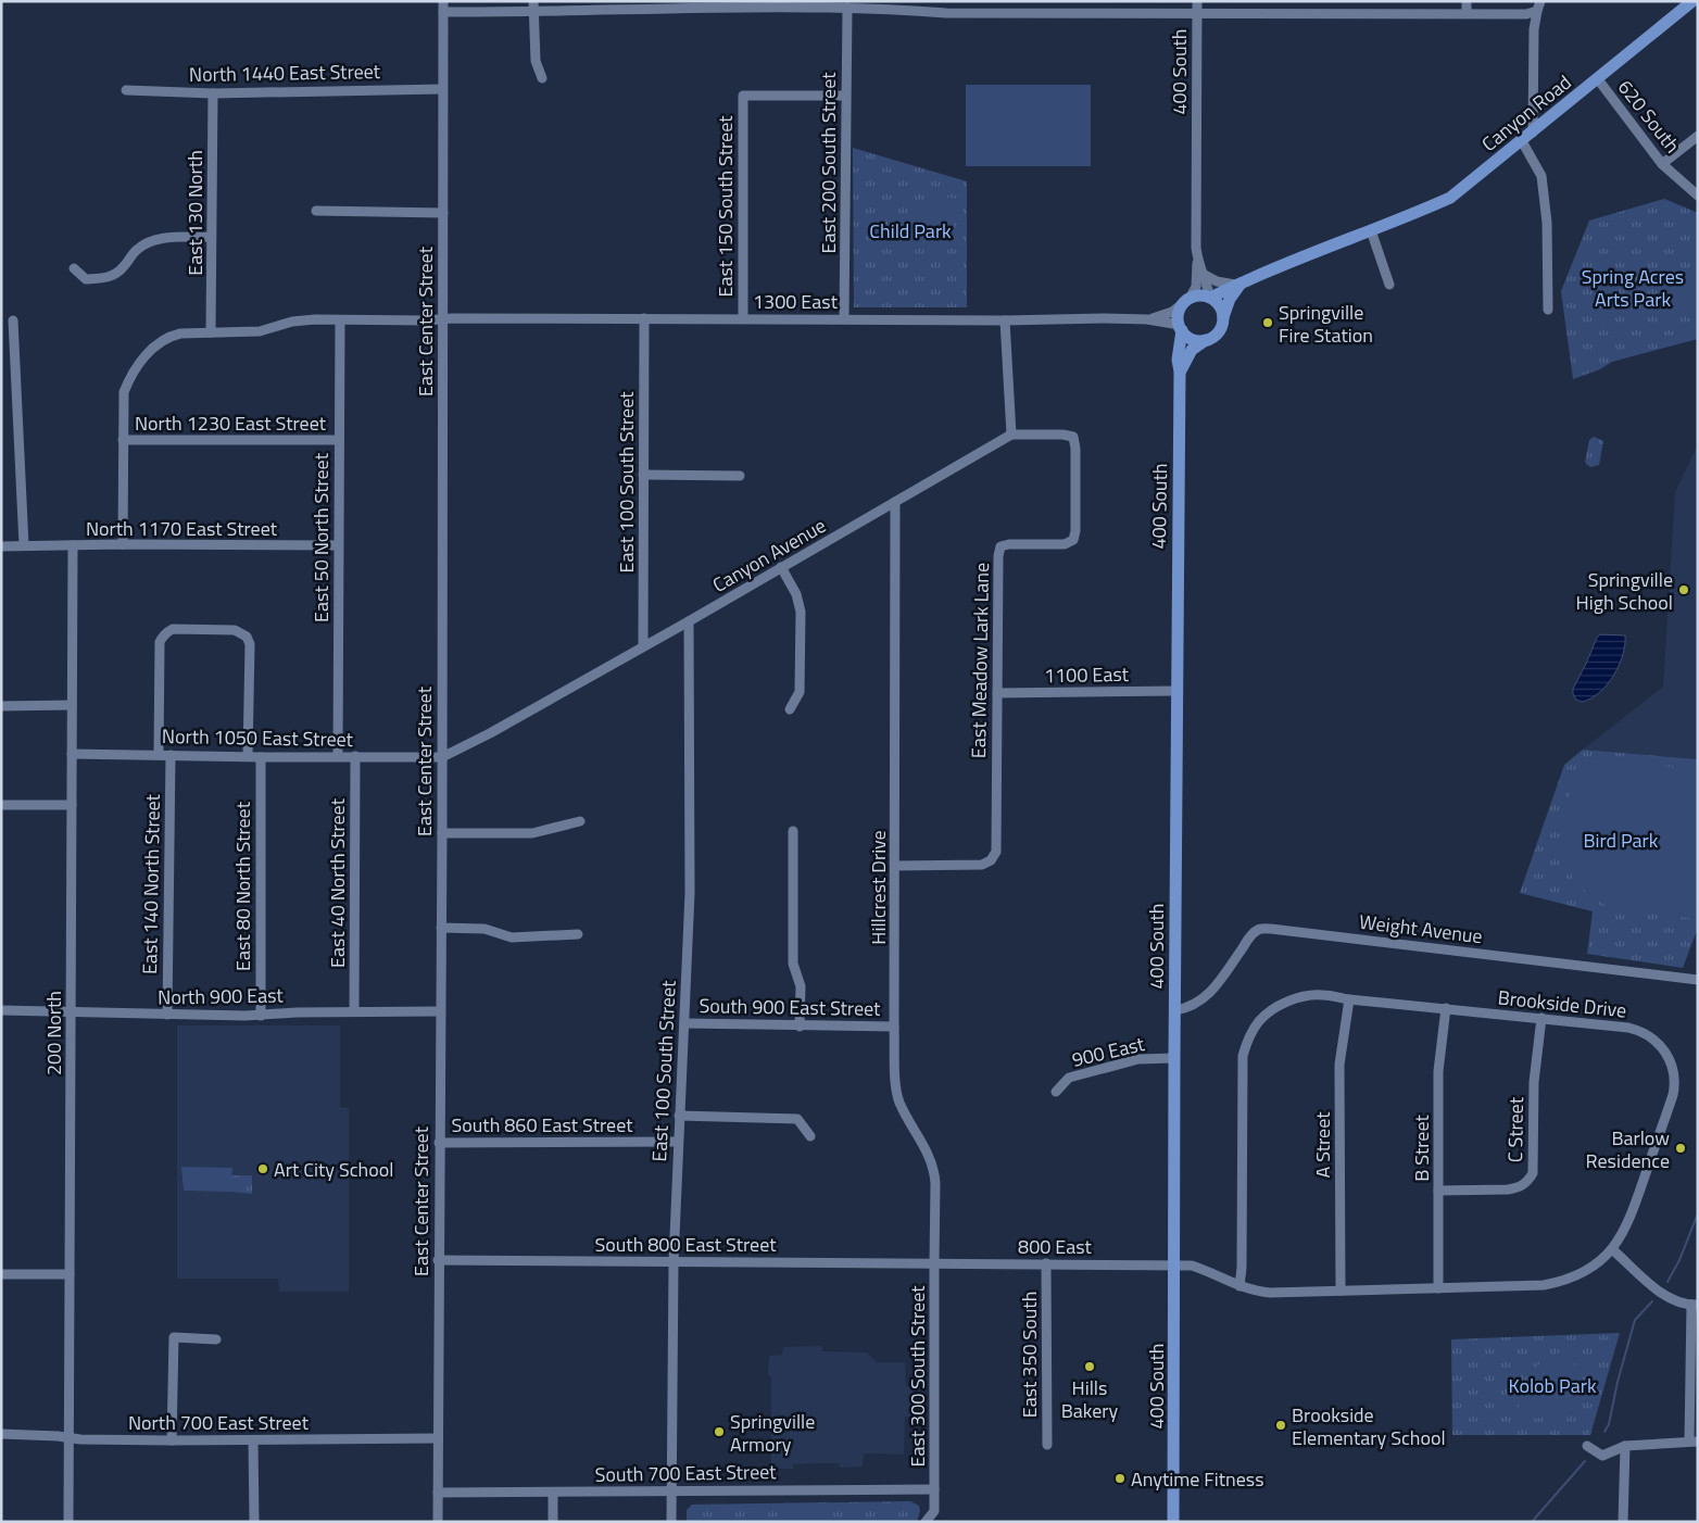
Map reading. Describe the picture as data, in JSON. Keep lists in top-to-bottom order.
{
  "streets": {
    "main road": ["400 South", "Canyon Road"],
    "street": [
      "North 1440 East Street",
      "620 South",
      "East 200 South Street",
      "East 150 South Street",
      "East 130 North",
      "1300 East",
      "East Center Street",
      "North 1230 East Street",
      "East 100 South Street",
      "North 1170 East Street",
      "East 50 North Street",
      "Canyon Avenue",
      "East Meadow Lark Lane",
      "1100 East",
      "North 1050 East Street",
      "East 40 North Street",
      "East 140 North Street",
      "East 80 North Street",
      "Hillcrest Drive",
      "Weight Avenue",
      "North 900 East",
      "Brookside Drive",
      "South 900 East Street",
      "200 North",
      "900 East",
      "South 860 East Street",
      "C Street",
      "A Street",
      "B Street",
      "South 800 East Street",
      "800 East",
      "East 350 South",
      "East 300 South Street",
      "North 700 East Street",
      "South 700 East Street"
    ]
  },
  "crossings": [
    ["400 South", "Canyon Road"],
    ["400 South", "1300 East"],
    ["400 South", "1100 East"],
    ["400 South", "Weight Avenue"],
    ["400 South", "Brookside Drive"],
    ["400 South", "900 East"],
    ["400 South", "800 East"],
    ["North 1440 East Street", "East 130 North"],
    ["North 1440 East Street", "East Center Street"],
    ["Canyon Road", "620 South"],
    ["Canyon Road", "1300 East"],
    ["East 200 South Street", "East 150 South Street"],
    ["East 200 South Street", "1300 East"],
    ["East 150 South Street", "1300 East"],
    ["East 130 North", "1300 East"],
    ["1300 East", "East Center Street"],
    ["1300 East", "North 1230 East Street"],
    ["1300 East", "East 100 South Street"],
    ["1300 East", "North 1170 East Street"],
    ["1300 East", "East 50 North Street"],
    ["East Center Street", "Canyon Avenue"],
    ["East Center Street", "North 1050 East Street"],
    ["East Center Street", "North 900 East"],
    ["East Center Street", "South 860 East Street"],
    ["East Center Street", "South 800 East Street"],
    ["East Center Street", "North 700 East Street"],
    ["East Center Street", "South 700 East Street"],
    ["North 1230 East Street", "East 50 North Street"],
    ["East 100 South Street", "Canyon Avenue"],
    ["East 100 South Street", "South 900 East Street"],
    ["East 100 South Street", "South 860 East Street"],
    ["East 100 South Street", "South 800 East Street"],
    ["East 100 South Street", "South 700 East Street"],
    ["North 1170 East Street", "East 50 North Street"],
    ["North 1170 East Street", "200 North"],
    ["East 50 North Street", "North 1050 East Street"],
    ["Canyon Avenue", "East Meadow Lark Lane"],
    ["Canyon Avenue", "North 1050 East Street"],
    ["Canyon Avenue", "Hillcrest Drive"],
    ["East Meadow Lark Lane", "1100 East"],
    ["East Meadow Lark Lane", "Hillcrest Drive"],
    ["North 1050 East Street", "East 40 North Street"],
    ["North 1050 East Street", "East 140 North Street"],
    ["North 1050 East Street", "East 80 North Street"],
    ["North 1050 East Street", "200 North"],
    ["East 40 North Street", "North 900 East"],
    ["East 140 North Street", "North 900 East"],
    ["East 80 North Street", "North 900 East"],
    ["Hillcrest Drive", "South 900 East Street"],
    ["Hillcrest Drive", "South 800 East Street"],
    ["Hillcrest Drive", "800 East"],
    ["Hillcrest Drive", "East 300 South Street"],
    ["North 900 East", "200 North"],
    ["Brookside Drive", "C Street"],
    ["Brookside Drive", "A Street"],
    ["Brookside Drive", "B Street"],
    ["Brookside Drive", "800 East"],
    ["200 North", "North 700 East Street"],
    ["C Street", "B Street"],
    ["South 800 East Street", "800 East"],
    ["South 800 East Street", "East 300 South Street"],
    ["800 East", "East 350 South"],
    ["800 East", "East 300 South Street"],
    ["East 300 South Street", "South 700 East Street"]
  ],
  "parks": [
    "Child Park",
    "Spring Acres Arts Park",
    "Bird Park",
    "Kolob Park"
  ],
  "places": [
    "Springville Fire Station",
    "Springville High School",
    "Barlow Residence",
    "Art City School",
    "Hills Bakery",
    "Brookside Elementary School",
    "Springville Armory",
    "Anytime Fitness"
  ]
}
